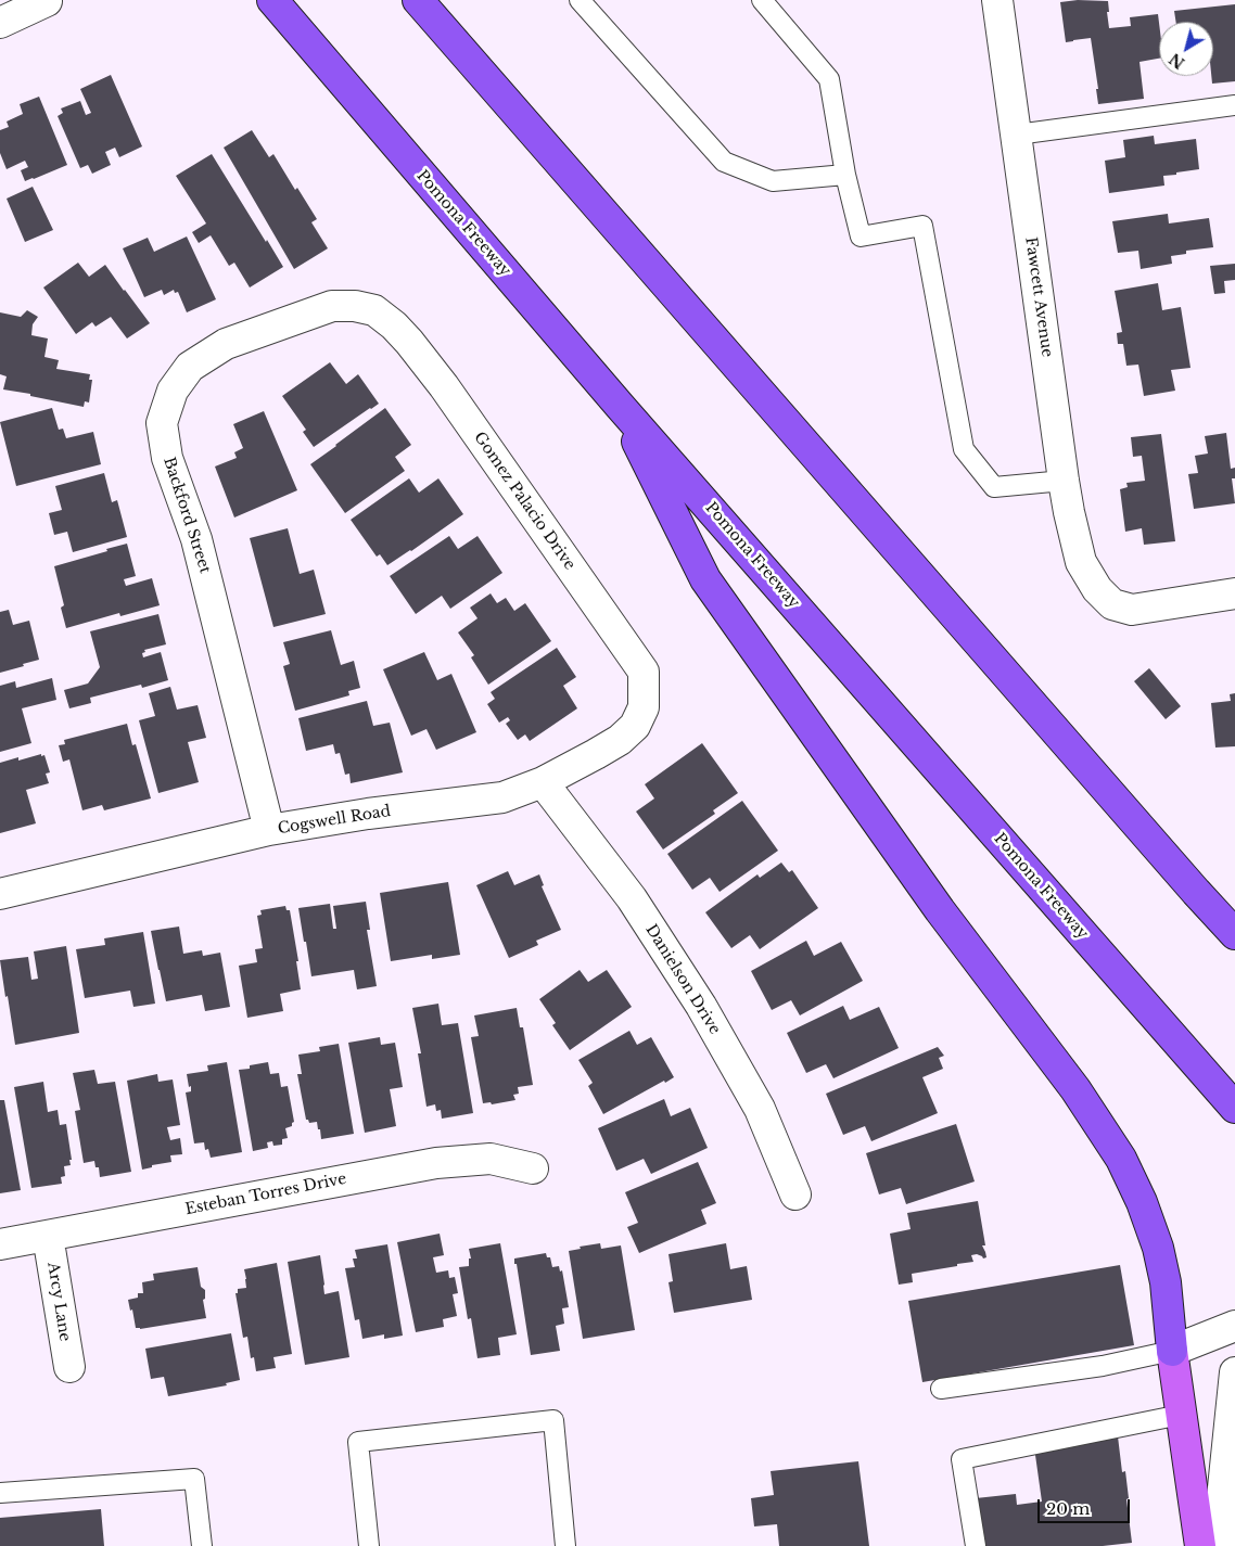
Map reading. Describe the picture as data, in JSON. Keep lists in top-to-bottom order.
{
  "streets": {
    "highway": ["Pomona Freeway"],
    "street": [
      "Fawcett Avenue",
      "Gomez Palacio Drive",
      "Backford Street",
      "Cogswell Road",
      "Danielson Drive",
      "Esteban Torres Drive",
      "Arcy Lane"
    ]
  },
  "crossings": [
    ["Gomez Palacio Drive", "Backford Street"],
    ["Gomez Palacio Drive", "Cogswell Road"],
    ["Backford Street", "Cogswell Road"],
    ["Cogswell Road", "Danielson Drive"],
    ["Esteban Torres Drive", "Arcy Lane"]
  ],
  "scale_bar": "20 m",
  "north": "bottom left"
}
